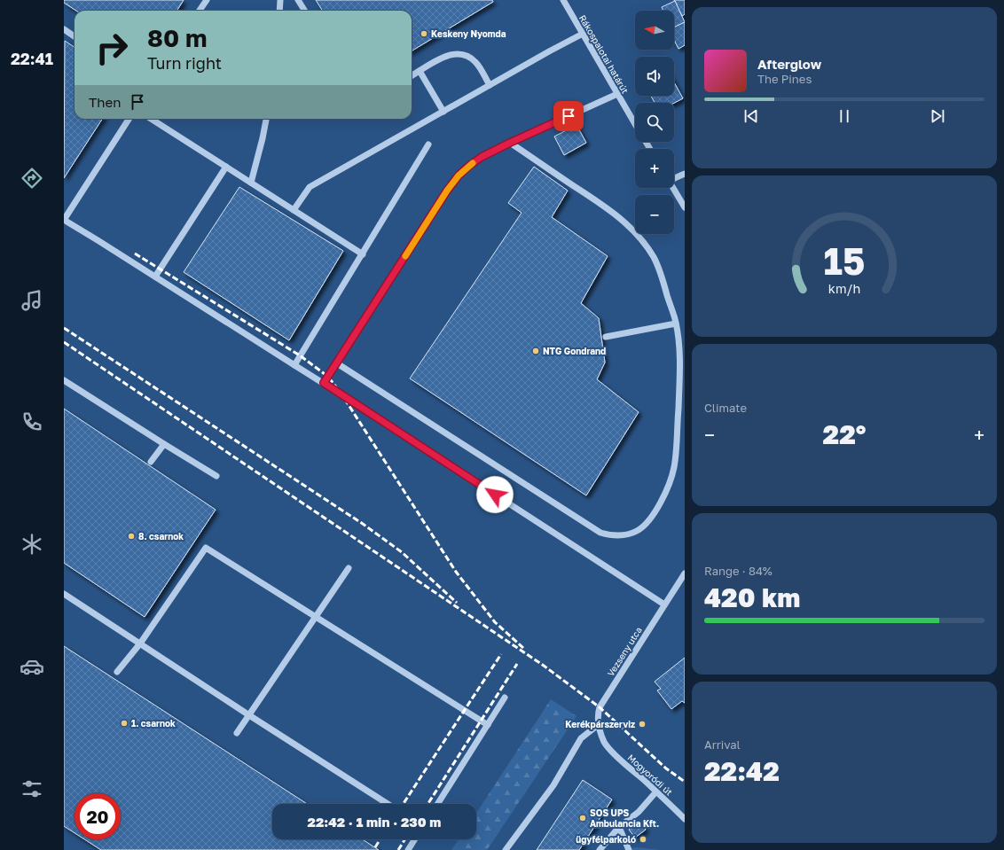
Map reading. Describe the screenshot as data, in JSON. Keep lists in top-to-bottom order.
{
  "streets": {
    "street": ["Rákospalotai határút", "Vezseny utca", "Mogyoródi út"]
  },
  "crossings": [
    ["Vezseny utca", "Mogyoródi út"]
  ],
  "places": [
    "Keskeny Nyomda",
    "NTG Gondrand",
    "8. csarnok",
    "1. csarnok",
    "Kerékpárszerviz",
    "SOS UPS Ambulancia Kft.",
    "ügyfélparkoló"
  ],
  "north": "left",
  "page": {
    "tabs": "22:41",
    "map_buttons": ["+", "−"],
    "turn": ["80 m", "Turn right"],
    "song": ["Afterglow", "The Pines"],
    "then": "Then",
    "tile": [
      "Climate",
      ["Range · 84%", "420 km"],
      ["Arrival", "22:42"]
    ],
    "heat": ["−", "22°", "+"],
    "limit": "20",
    "trip": "22:42 · 1 min · 230 m",
    "gauge": ["15", "km/h"]
  }
}
